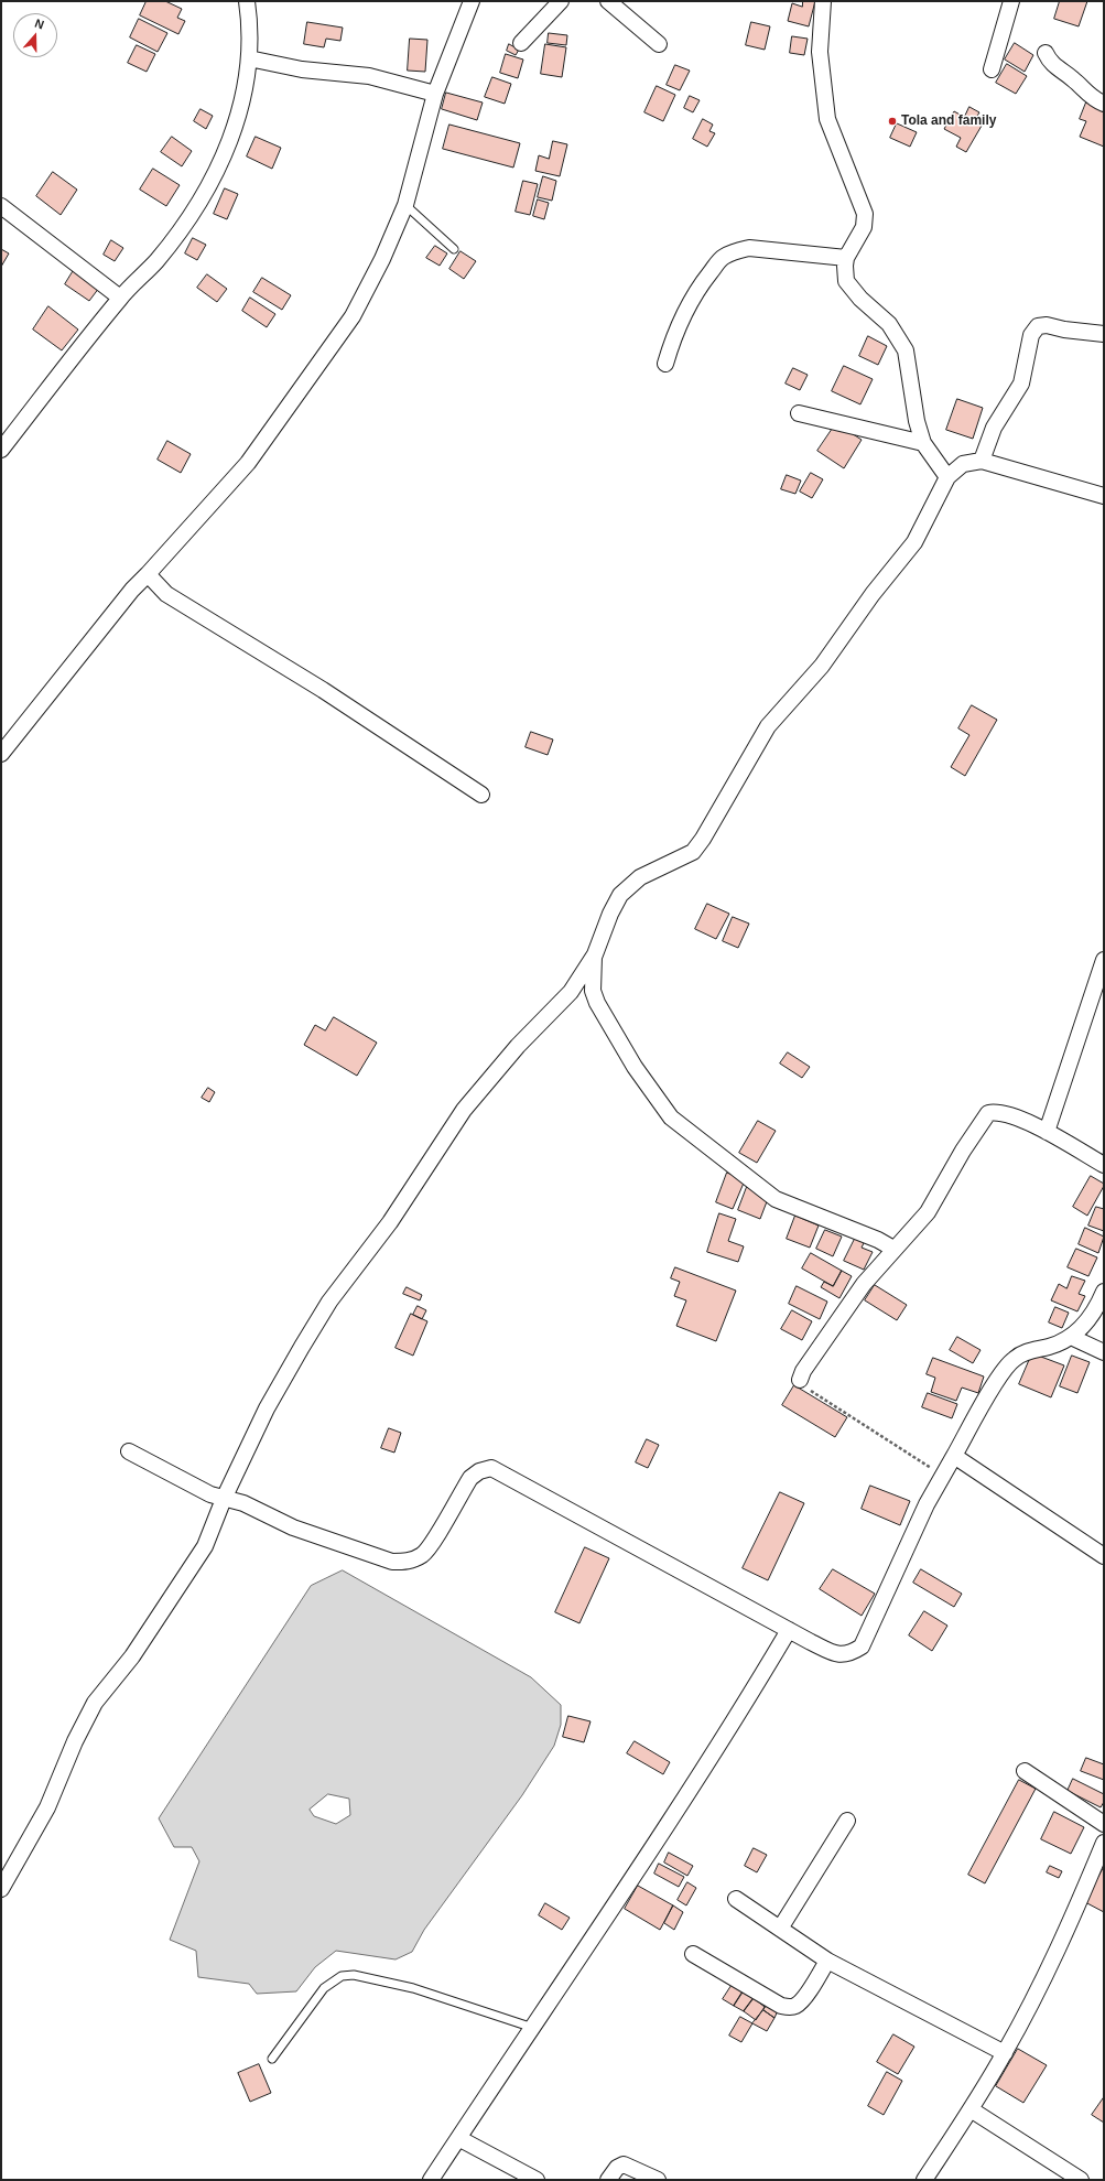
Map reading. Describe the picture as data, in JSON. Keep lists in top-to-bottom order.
{
  "places": ["Tola and family"],
  "north": "top"
}
